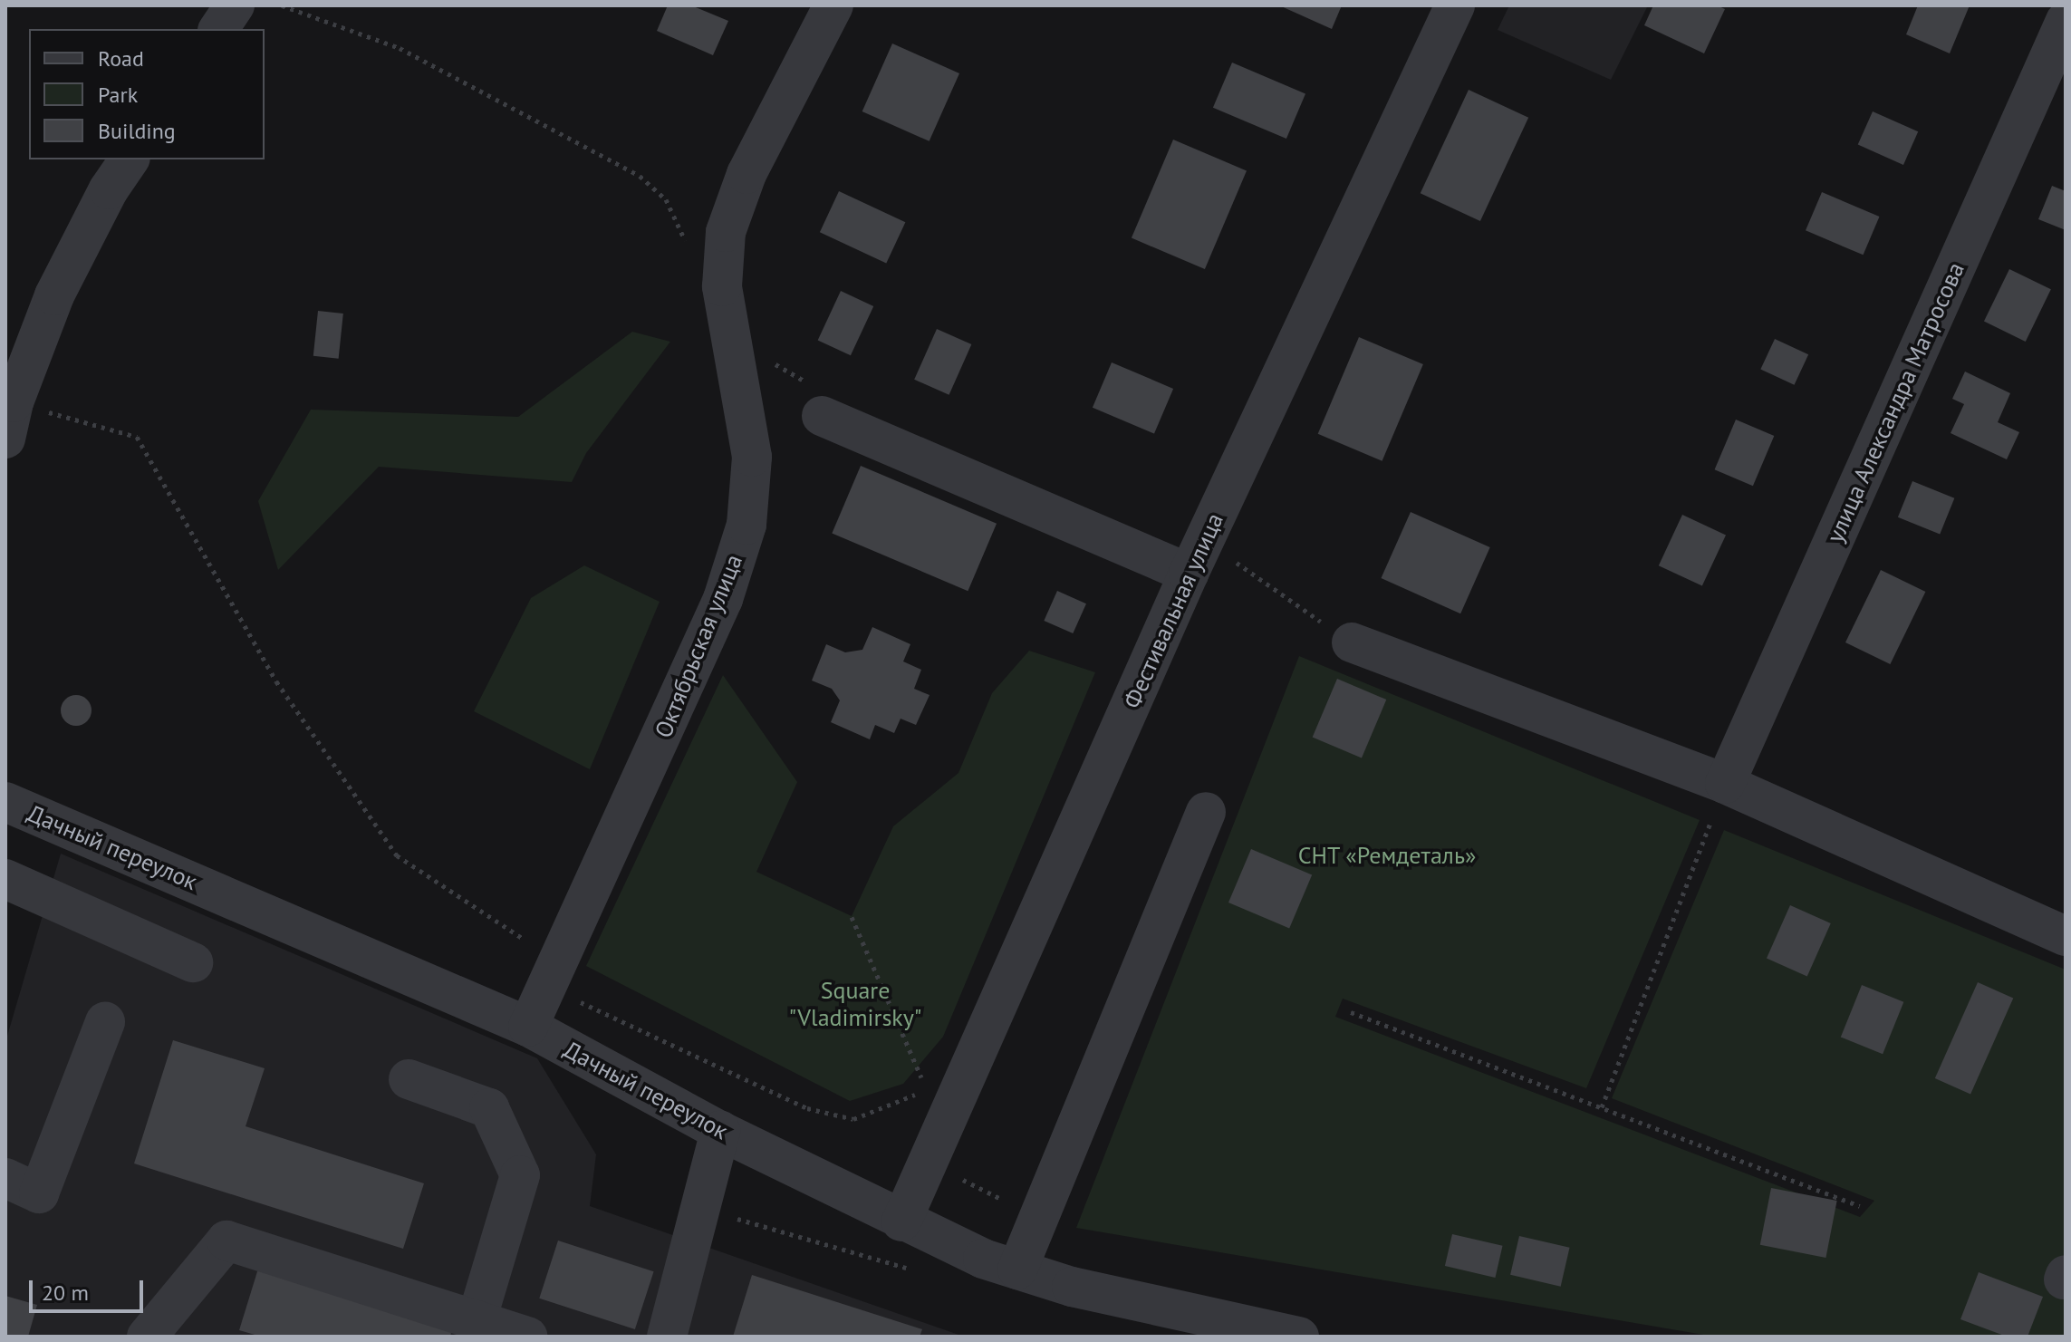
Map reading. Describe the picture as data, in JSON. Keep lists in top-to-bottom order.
{
  "streets": {
    "street": [
      "улица Александра Матросова",
      "Фестивальная улица",
      "Октябрьская улица",
      "Дачный переулок"
    ]
  },
  "crossings": [
    ["Фестивальная улица", "Дачный переулок"],
    ["Октябрьская улица", "Дачный переулок"]
  ],
  "parks": ["СНТ «Ремдеталь»", "Square \"Vladimirsky\""],
  "legend": ["Road", "Park", "Building"],
  "scale_bar": "20 m"
}
